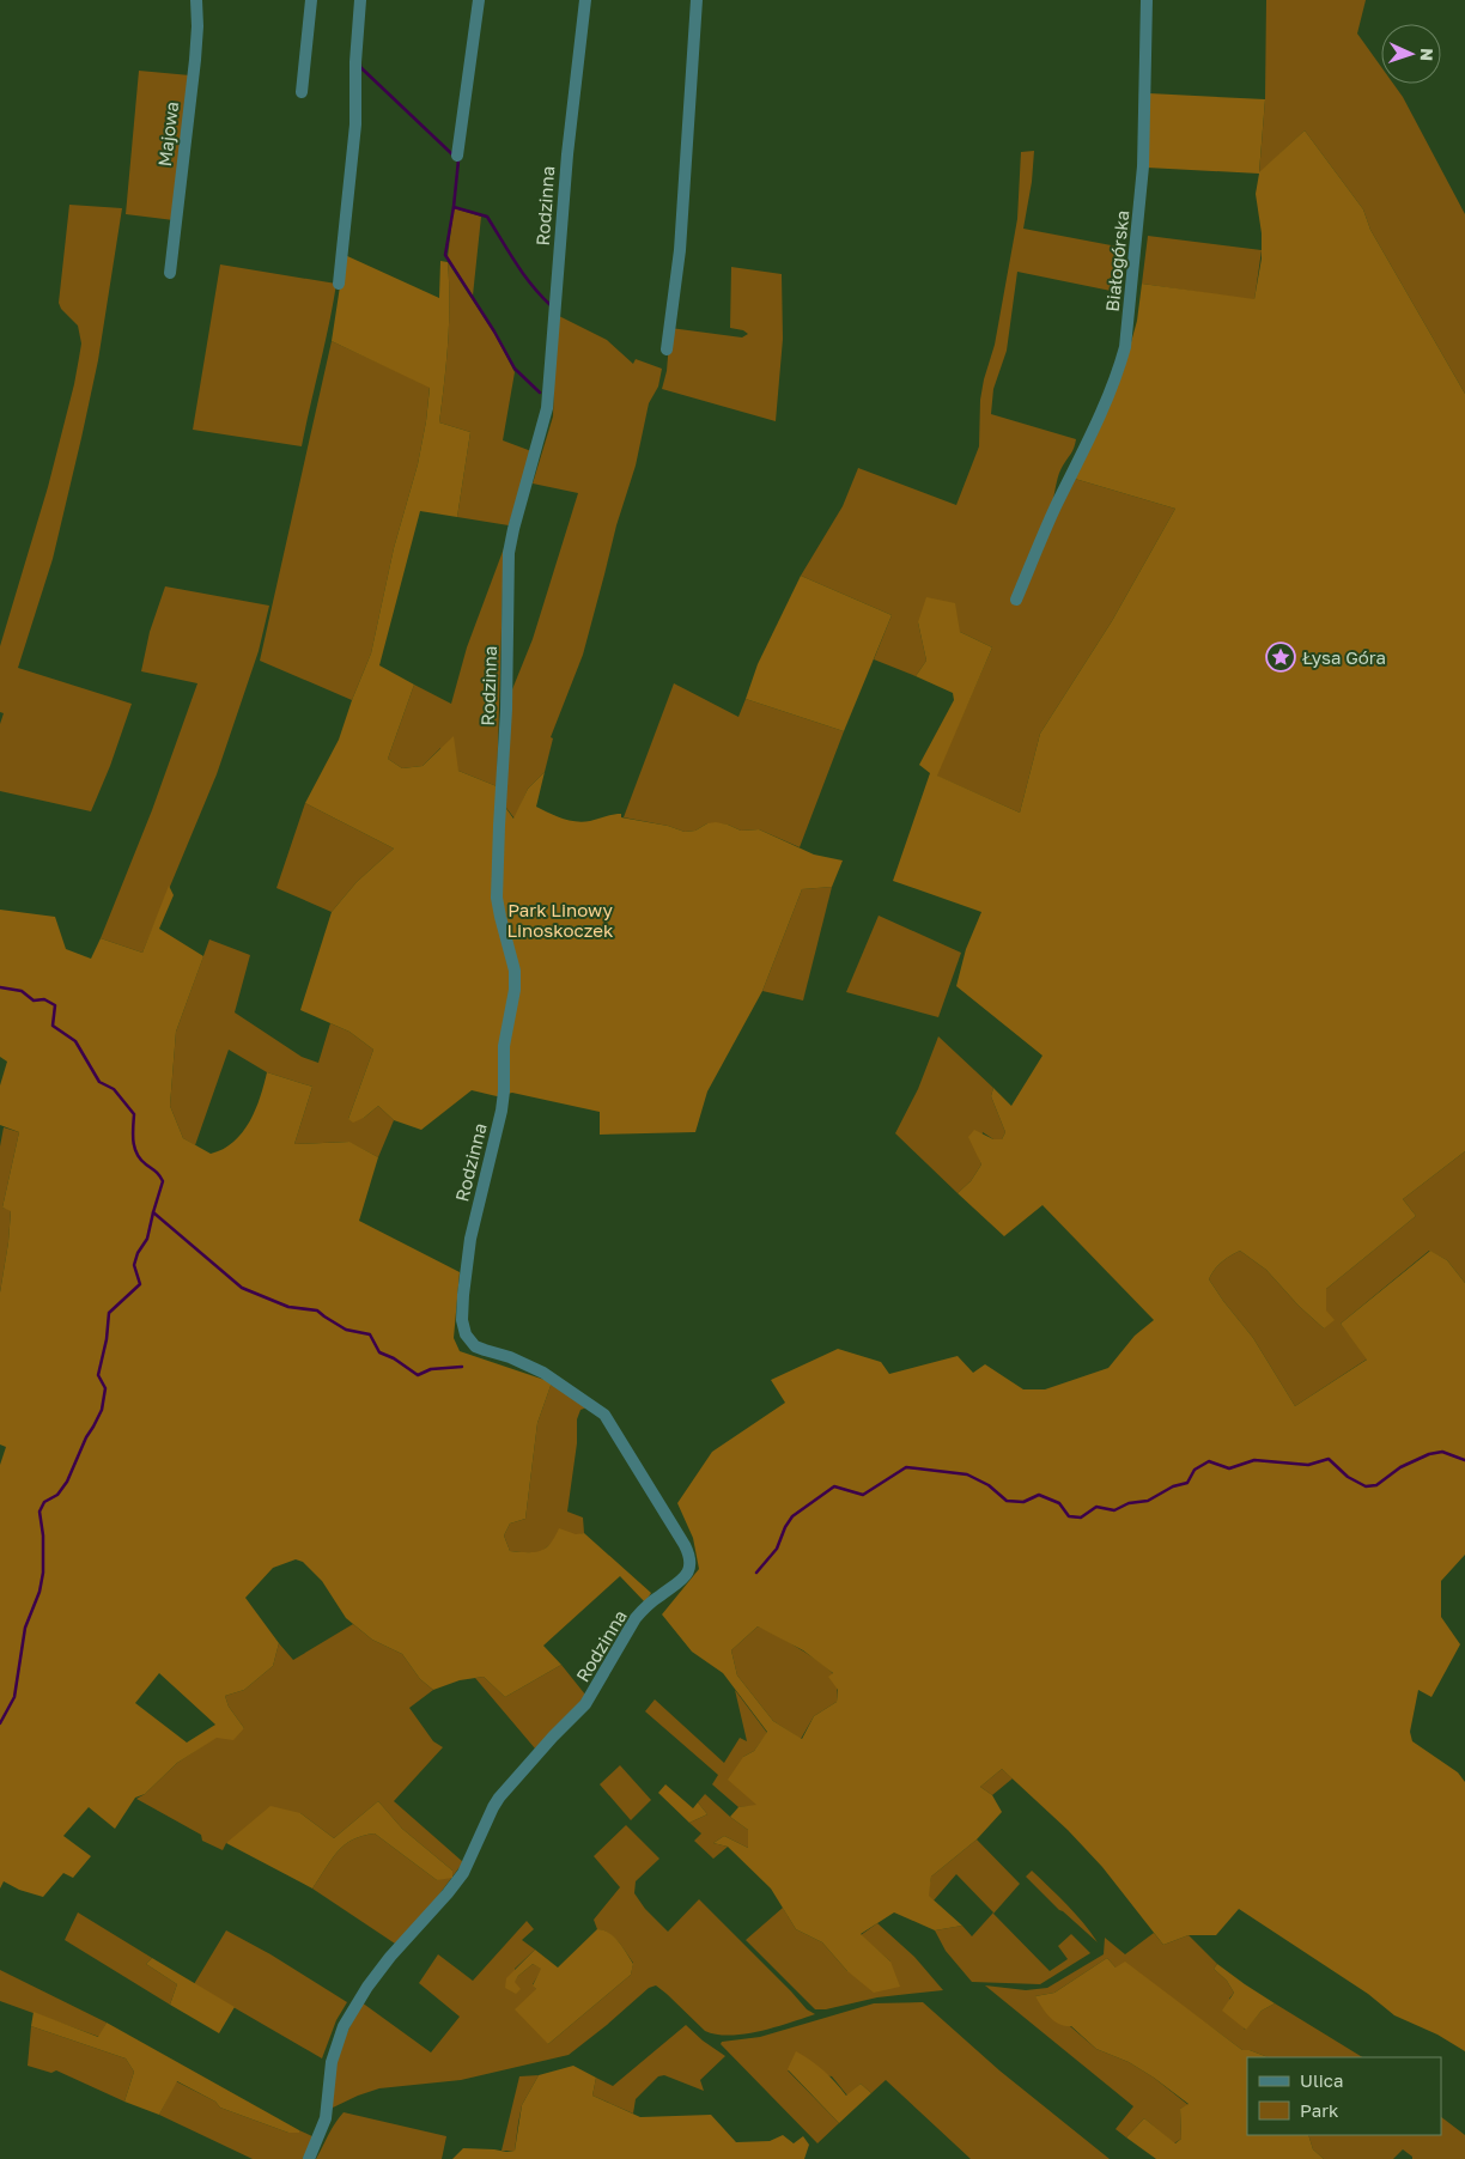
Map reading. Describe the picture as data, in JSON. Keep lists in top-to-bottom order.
{
  "streets": {
    "street": ["Majowa", "Rodzinna", "Białogórska"]
  },
  "parks": ["Park Linowy Linoskoczek"],
  "places": {
    "place": ["Łysa Góra"]
  },
  "legend": ["Ulica", "Park"],
  "north": "right"
}
